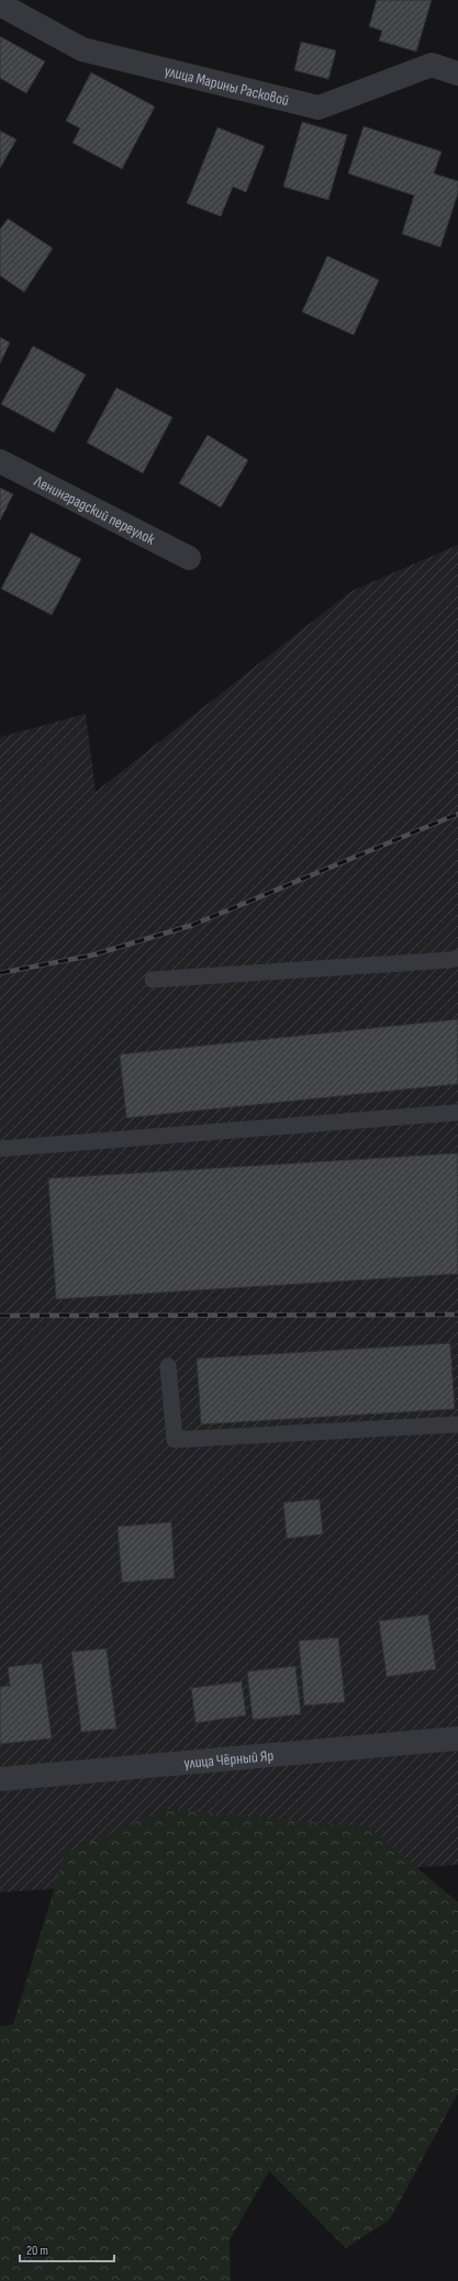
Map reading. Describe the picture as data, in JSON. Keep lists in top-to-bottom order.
{
  "streets": {
    "street": ["улица Марины Расковой", "Ленинградский переулок", "улица Чёрный Яр"]
  },
  "scale_bar": "20 m"
}
